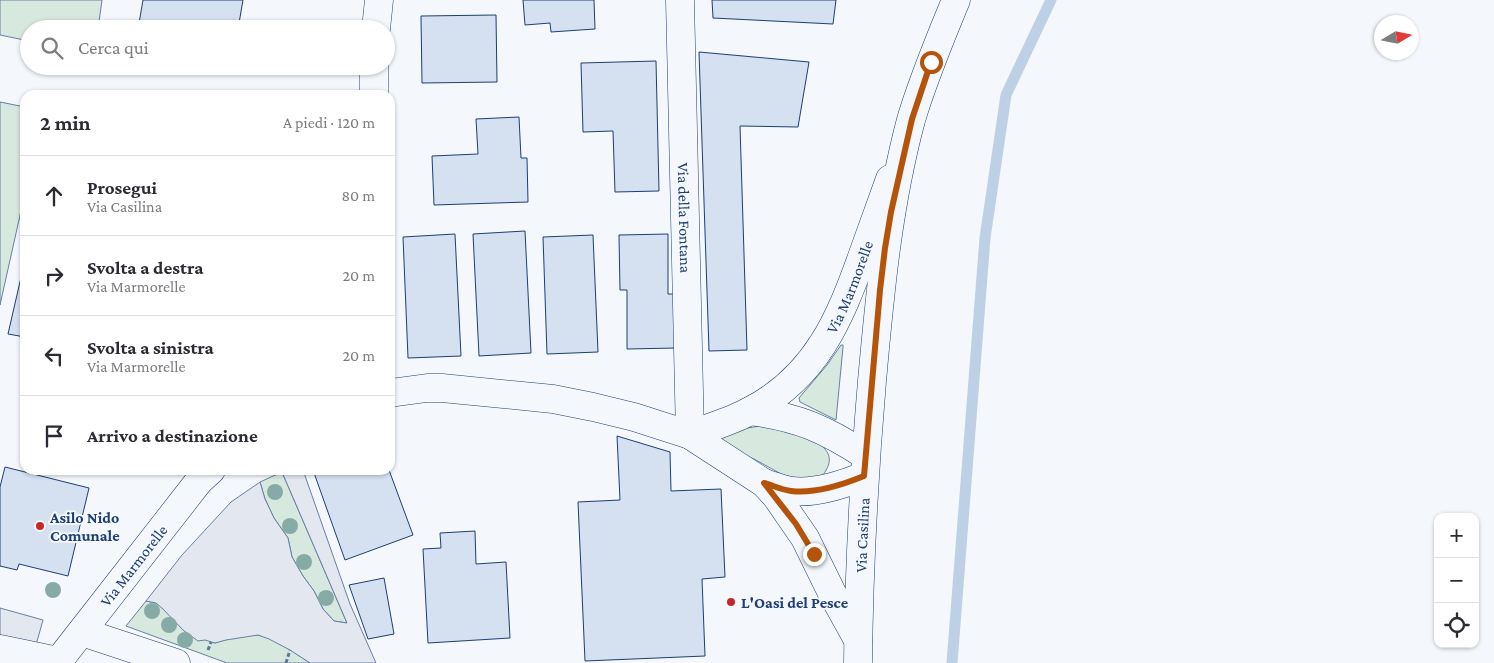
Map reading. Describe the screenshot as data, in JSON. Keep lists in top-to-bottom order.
{
  "streets": {
    "street": ["Via della Fontana", "Via Marmorelle", "Via Casilina"]
  },
  "crossings": [
    ["Via della Fontana", "Via Marmorelle"],
    ["Via Marmorelle", "Via Casilina"]
  ],
  "places": ["Asilo Nido Comunale", "L'Oasi del Pesce"],
  "north": "right",
  "page": {
    "search": "Cerca qui",
    "heading": ["2 min", "A piedi · 120 m"],
    "list": [
      ["Prosegui", "Via Casilina", "80 m"],
      ["Svolta a destra", "Via Marmorelle", "20 m"],
      ["Svolta a sinistra", "Via Marmorelle", "20 m"],
      "Arrivo a destinazione"
    ],
    "map_buttons": ["+", "−"]
  }
}
